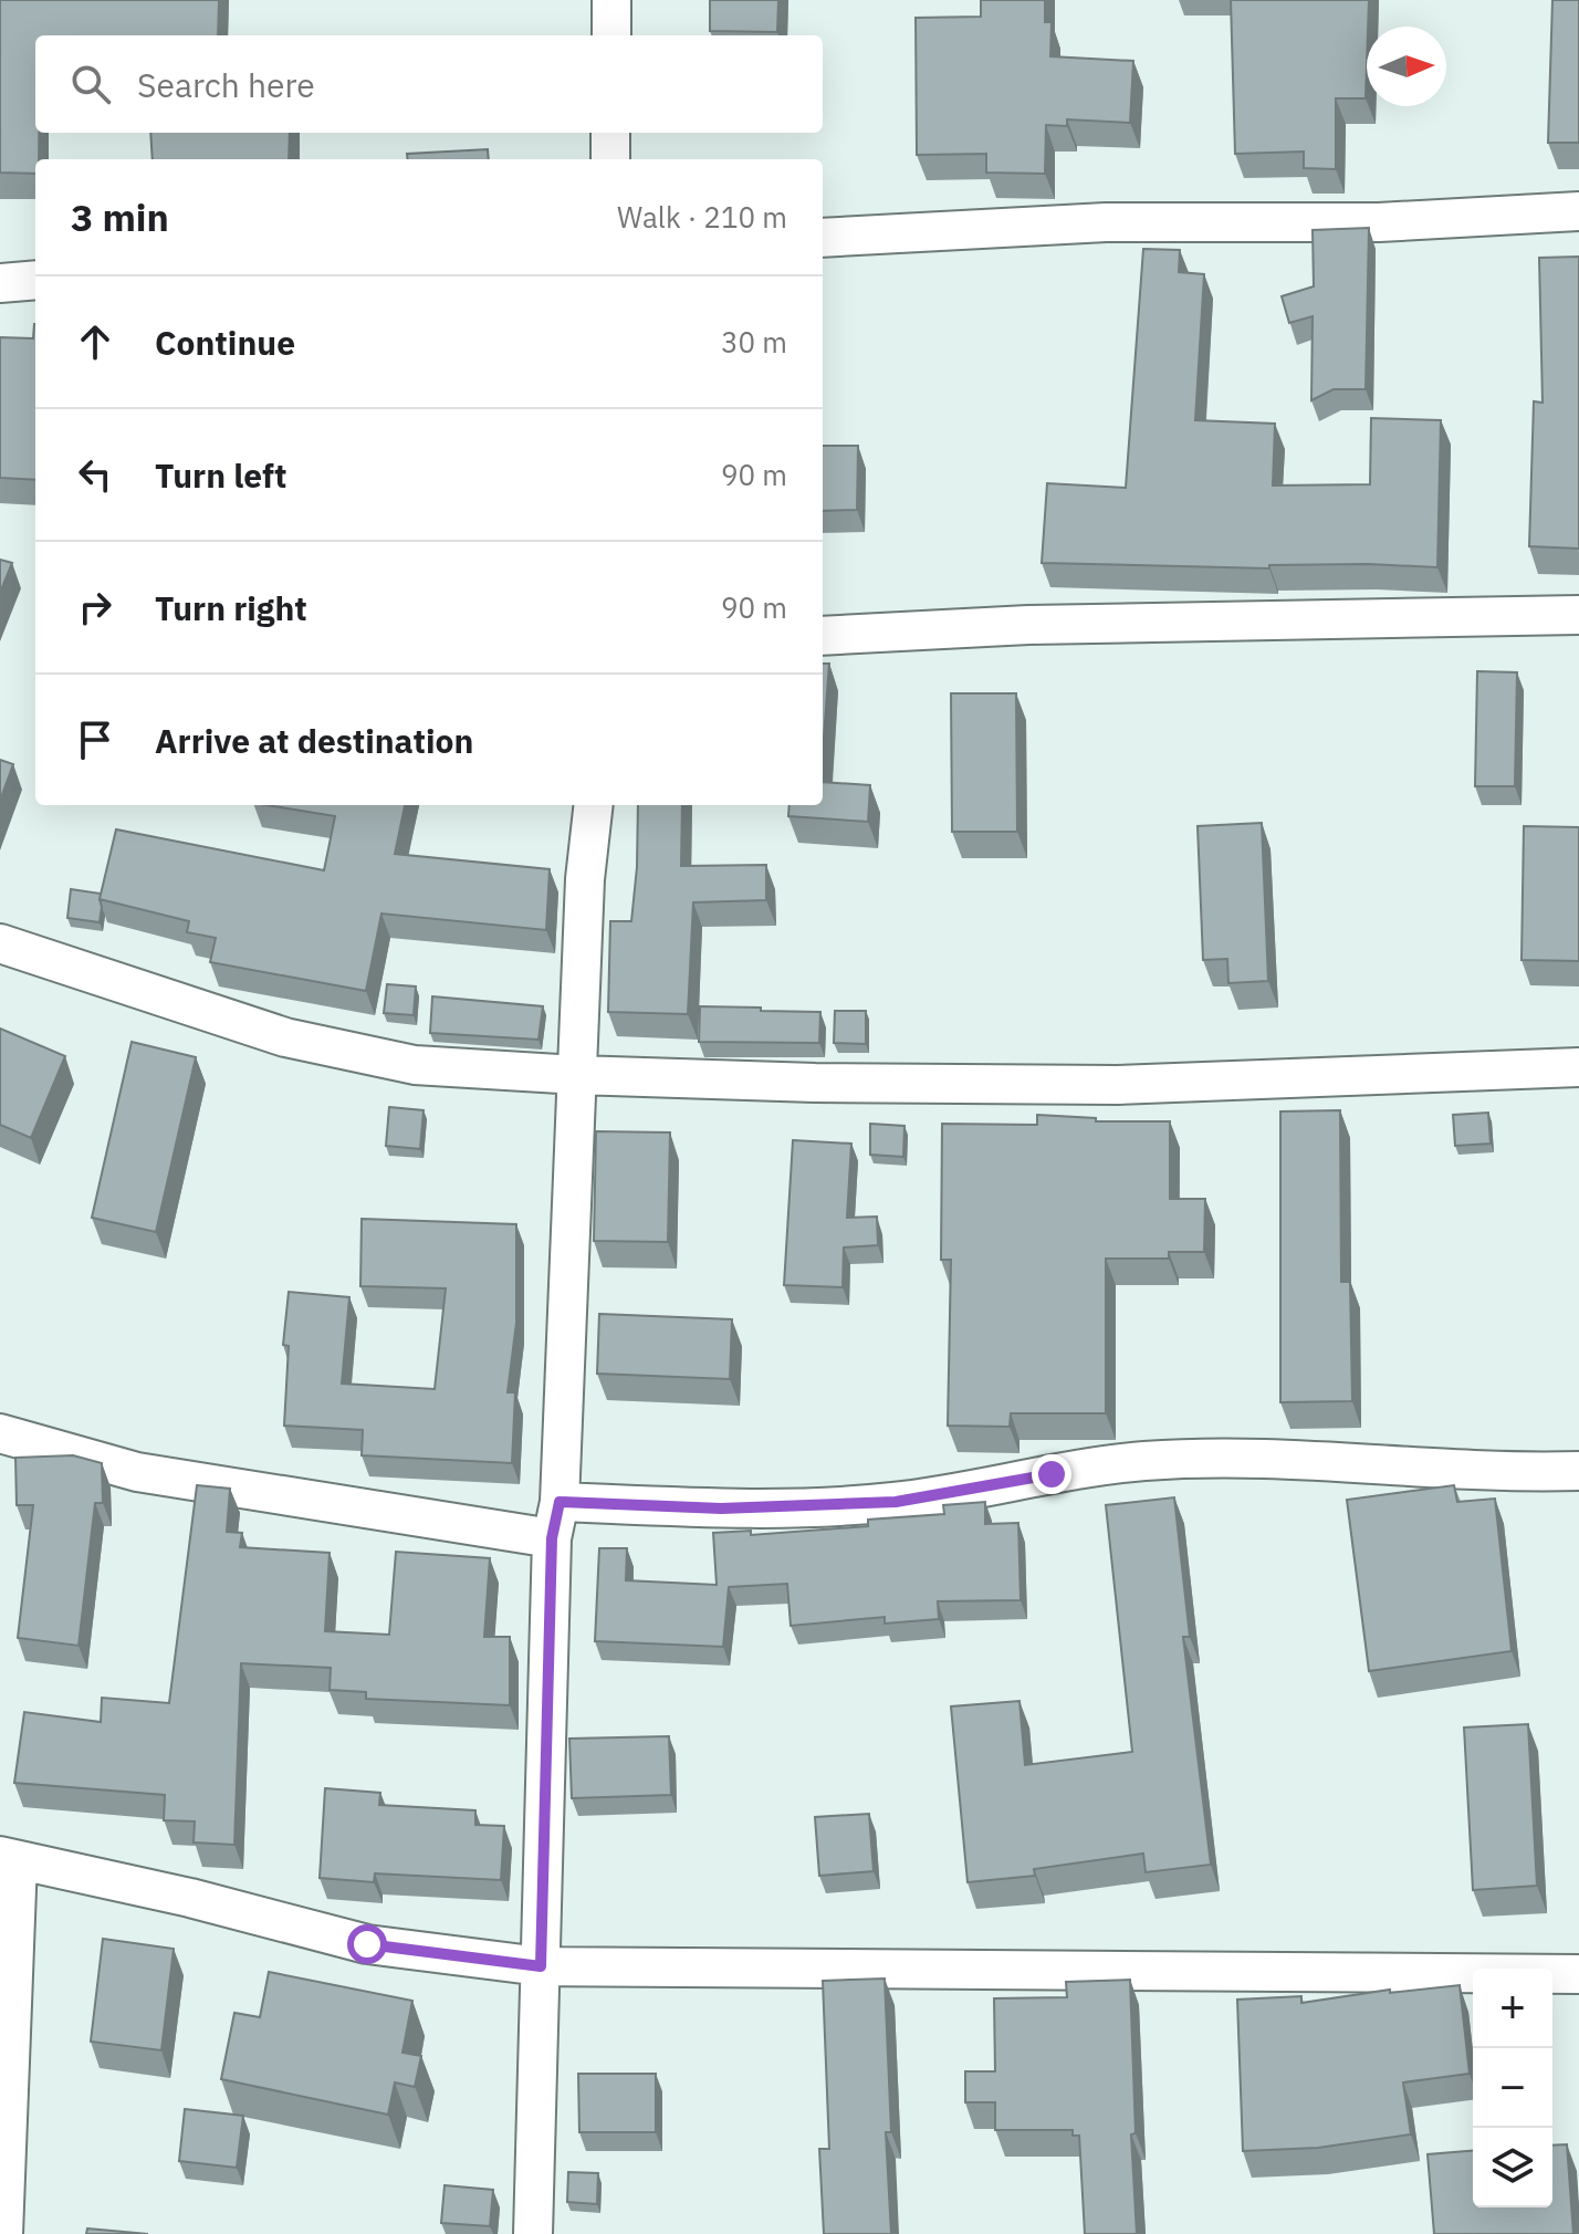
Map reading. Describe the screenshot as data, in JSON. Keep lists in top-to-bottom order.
{
  "north": "right",
  "page": {
    "search": "Search here",
    "heading": ["3 min", "Walk · 210 m"],
    "list": [
      ["Continue", "30 m"],
      ["Turn left", "90 m"],
      ["Turn right", "90 m"],
      "Arrive at destination"
    ],
    "map_buttons": ["+", "−"]
  }
}
